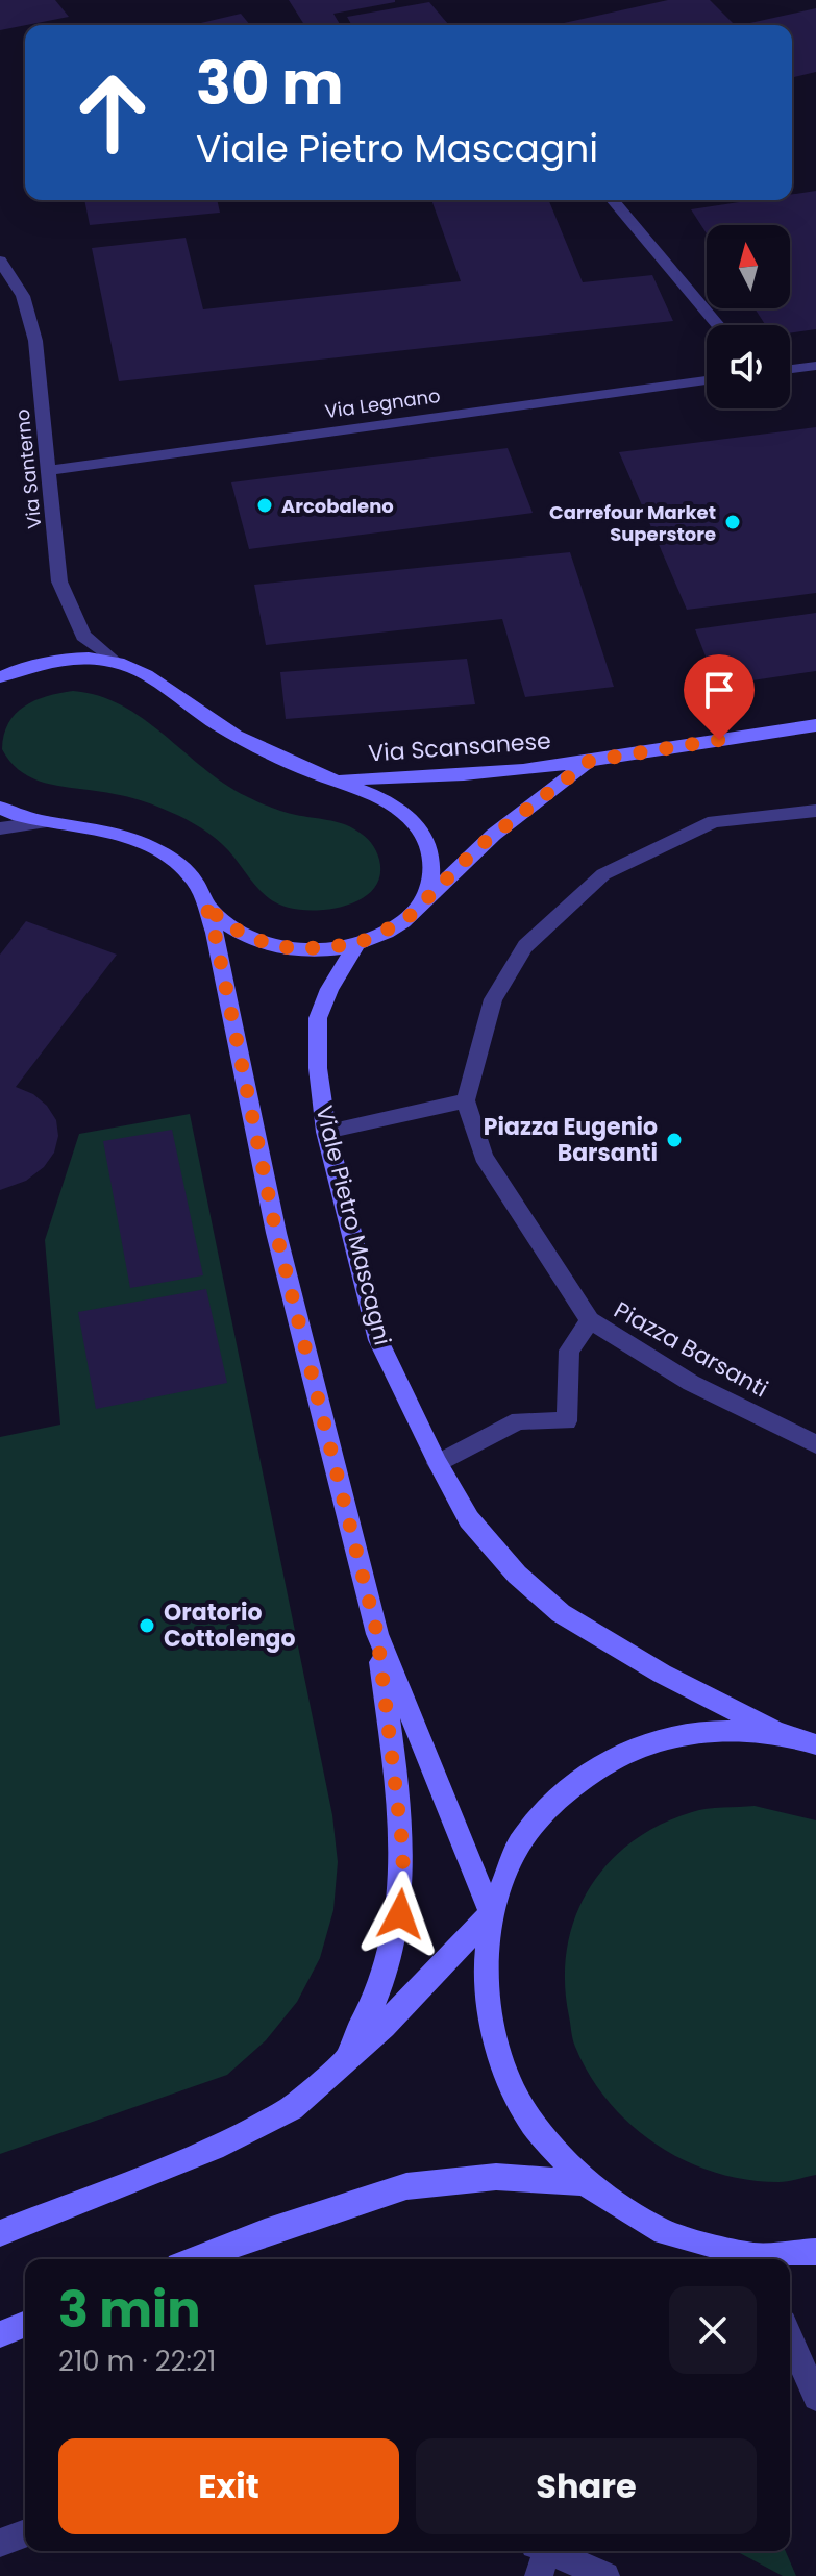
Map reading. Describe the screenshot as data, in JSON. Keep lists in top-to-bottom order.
{
  "streets": {
    "main road": ["Via Scansanese", "Viale Pietro Mascagni"],
    "street": ["Via Legnano", "Via Santerno", "Piazza Barsanti"]
  },
  "crossings": [
    ["Via Legnano", "Via Santerno"],
    ["Via Santerno", "Via Scansanese"],
    ["Via Scansanese", "Viale Pietro Mascagni"]
  ],
  "places": [
    "Arcobaleno",
    "Carrefour Market Superstore",
    "Piazza Eugenio Barsanti",
    "Oratorio Cottolengo"
  ],
  "north": "top",
  "page": {
    "turn": ["30 m", "Viale Pietro Mascagni"],
    "heading": ["3 min", "210 m · 22:21"],
    "buttons": ["Exit", "Share"]
  }
}
